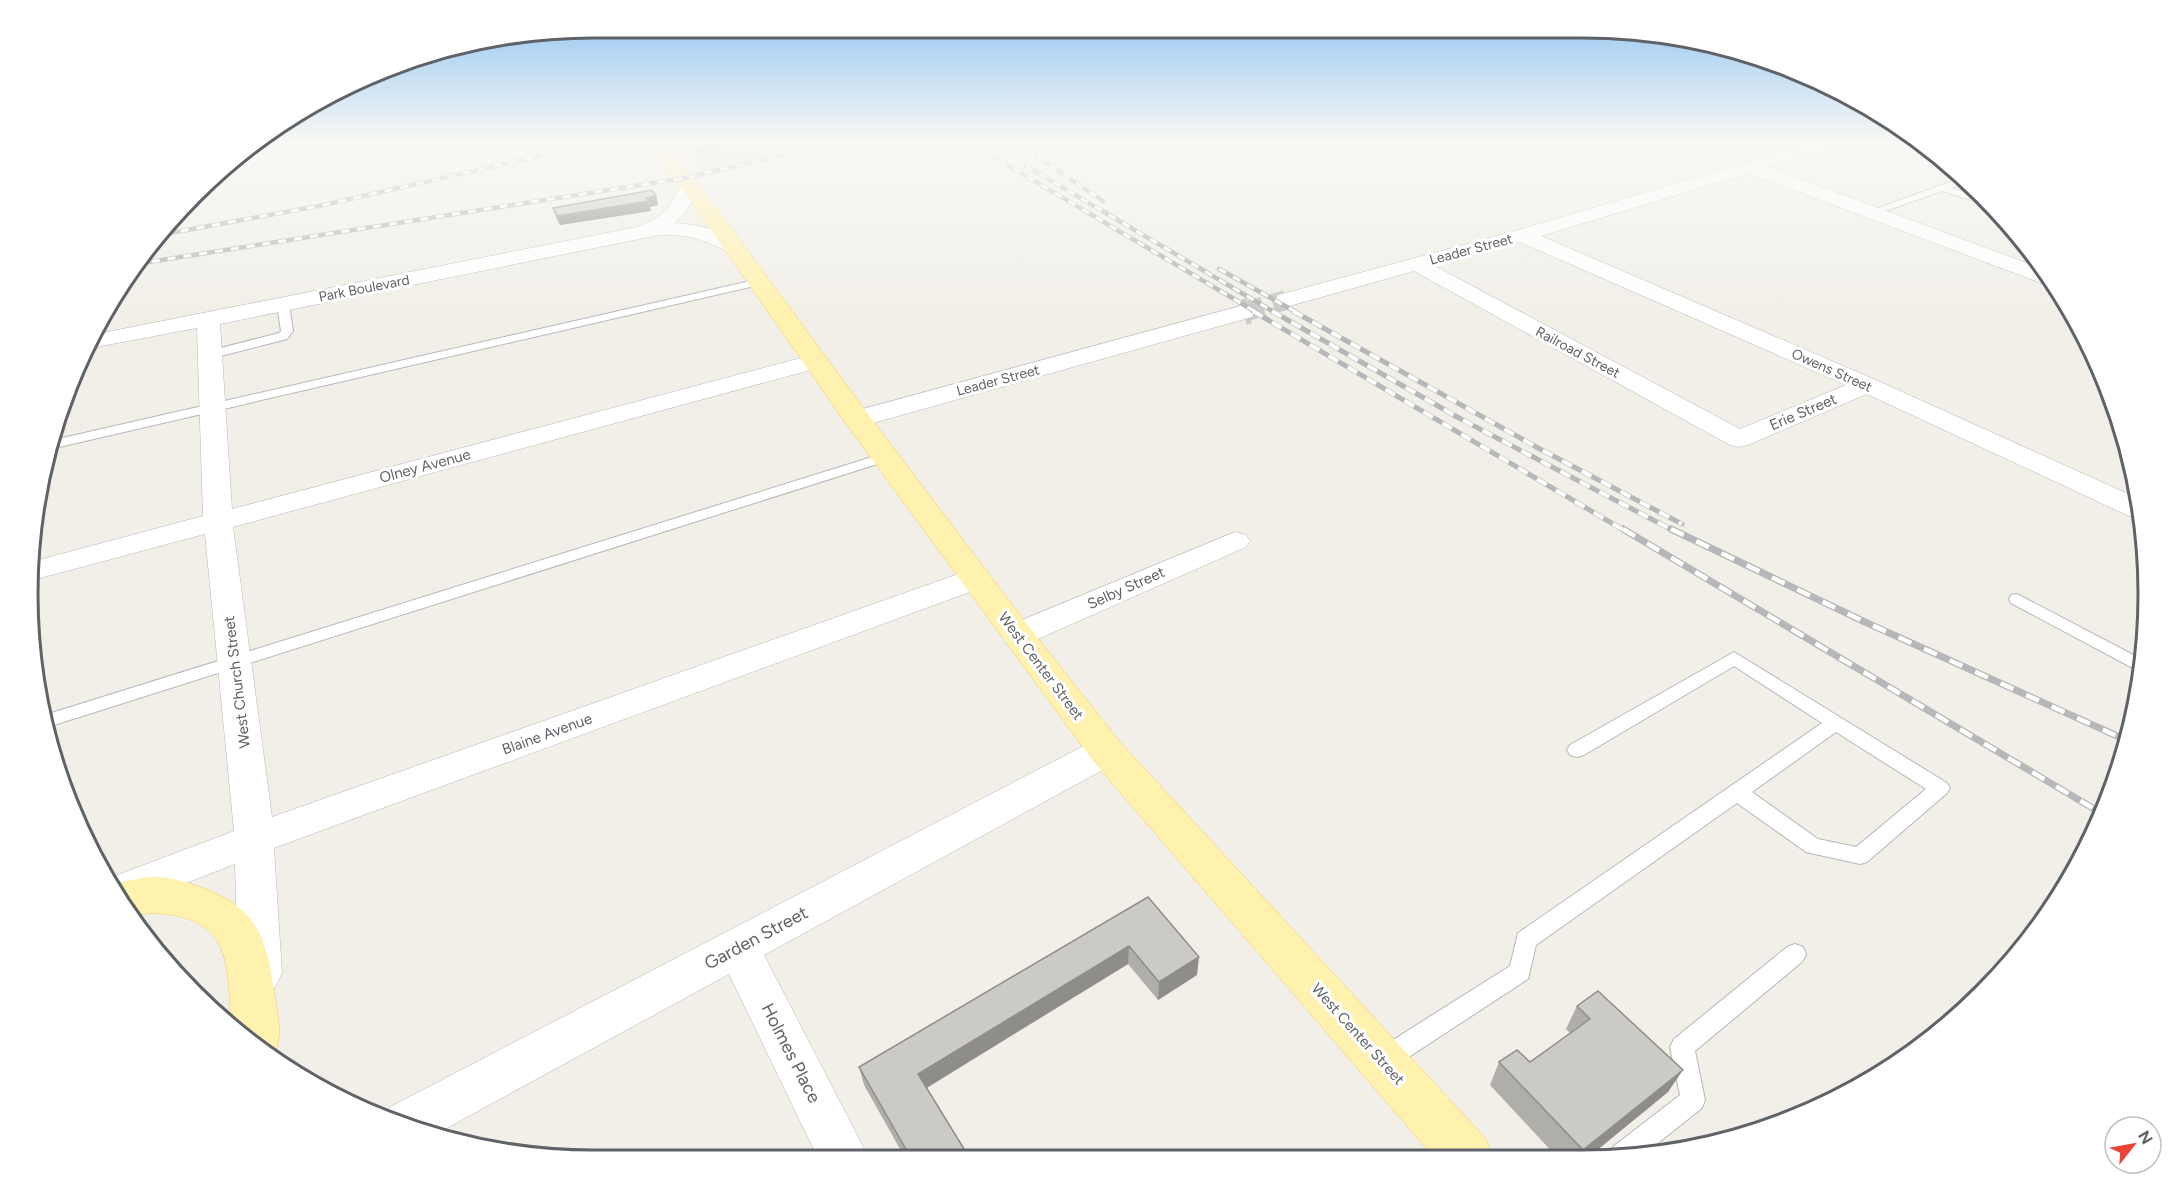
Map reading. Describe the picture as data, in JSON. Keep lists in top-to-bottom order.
{
  "streets": {
    "main road": ["West Center Street"],
    "street": [
      "Leader Street",
      "Park Boulevard",
      "Railroad Street",
      "Owens Street",
      "Erie Street",
      "Olney Avenue",
      "Selby Street",
      "West Church Street",
      "Blaine Avenue",
      "Garden Street",
      "Holmes Place"
    ]
  },
  "crossings": [
    ["Leader Street", "Railroad Street"],
    ["Leader Street", "Owens Street"],
    ["Leader Street", "West Center Street"],
    ["Park Boulevard", "West Center Street"],
    ["Park Boulevard", "West Church Street"],
    ["Railroad Street", "Erie Street"],
    ["Owens Street", "Erie Street"],
    ["Olney Avenue", "West Center Street"],
    ["Olney Avenue", "West Church Street"],
    ["Selby Street", "West Center Street"],
    ["West Center Street", "Blaine Avenue"],
    ["West Center Street", "Garden Street"],
    ["West Church Street", "Blaine Avenue"],
    ["Garden Street", "Holmes Place"]
  ],
  "north": "top right"
}
